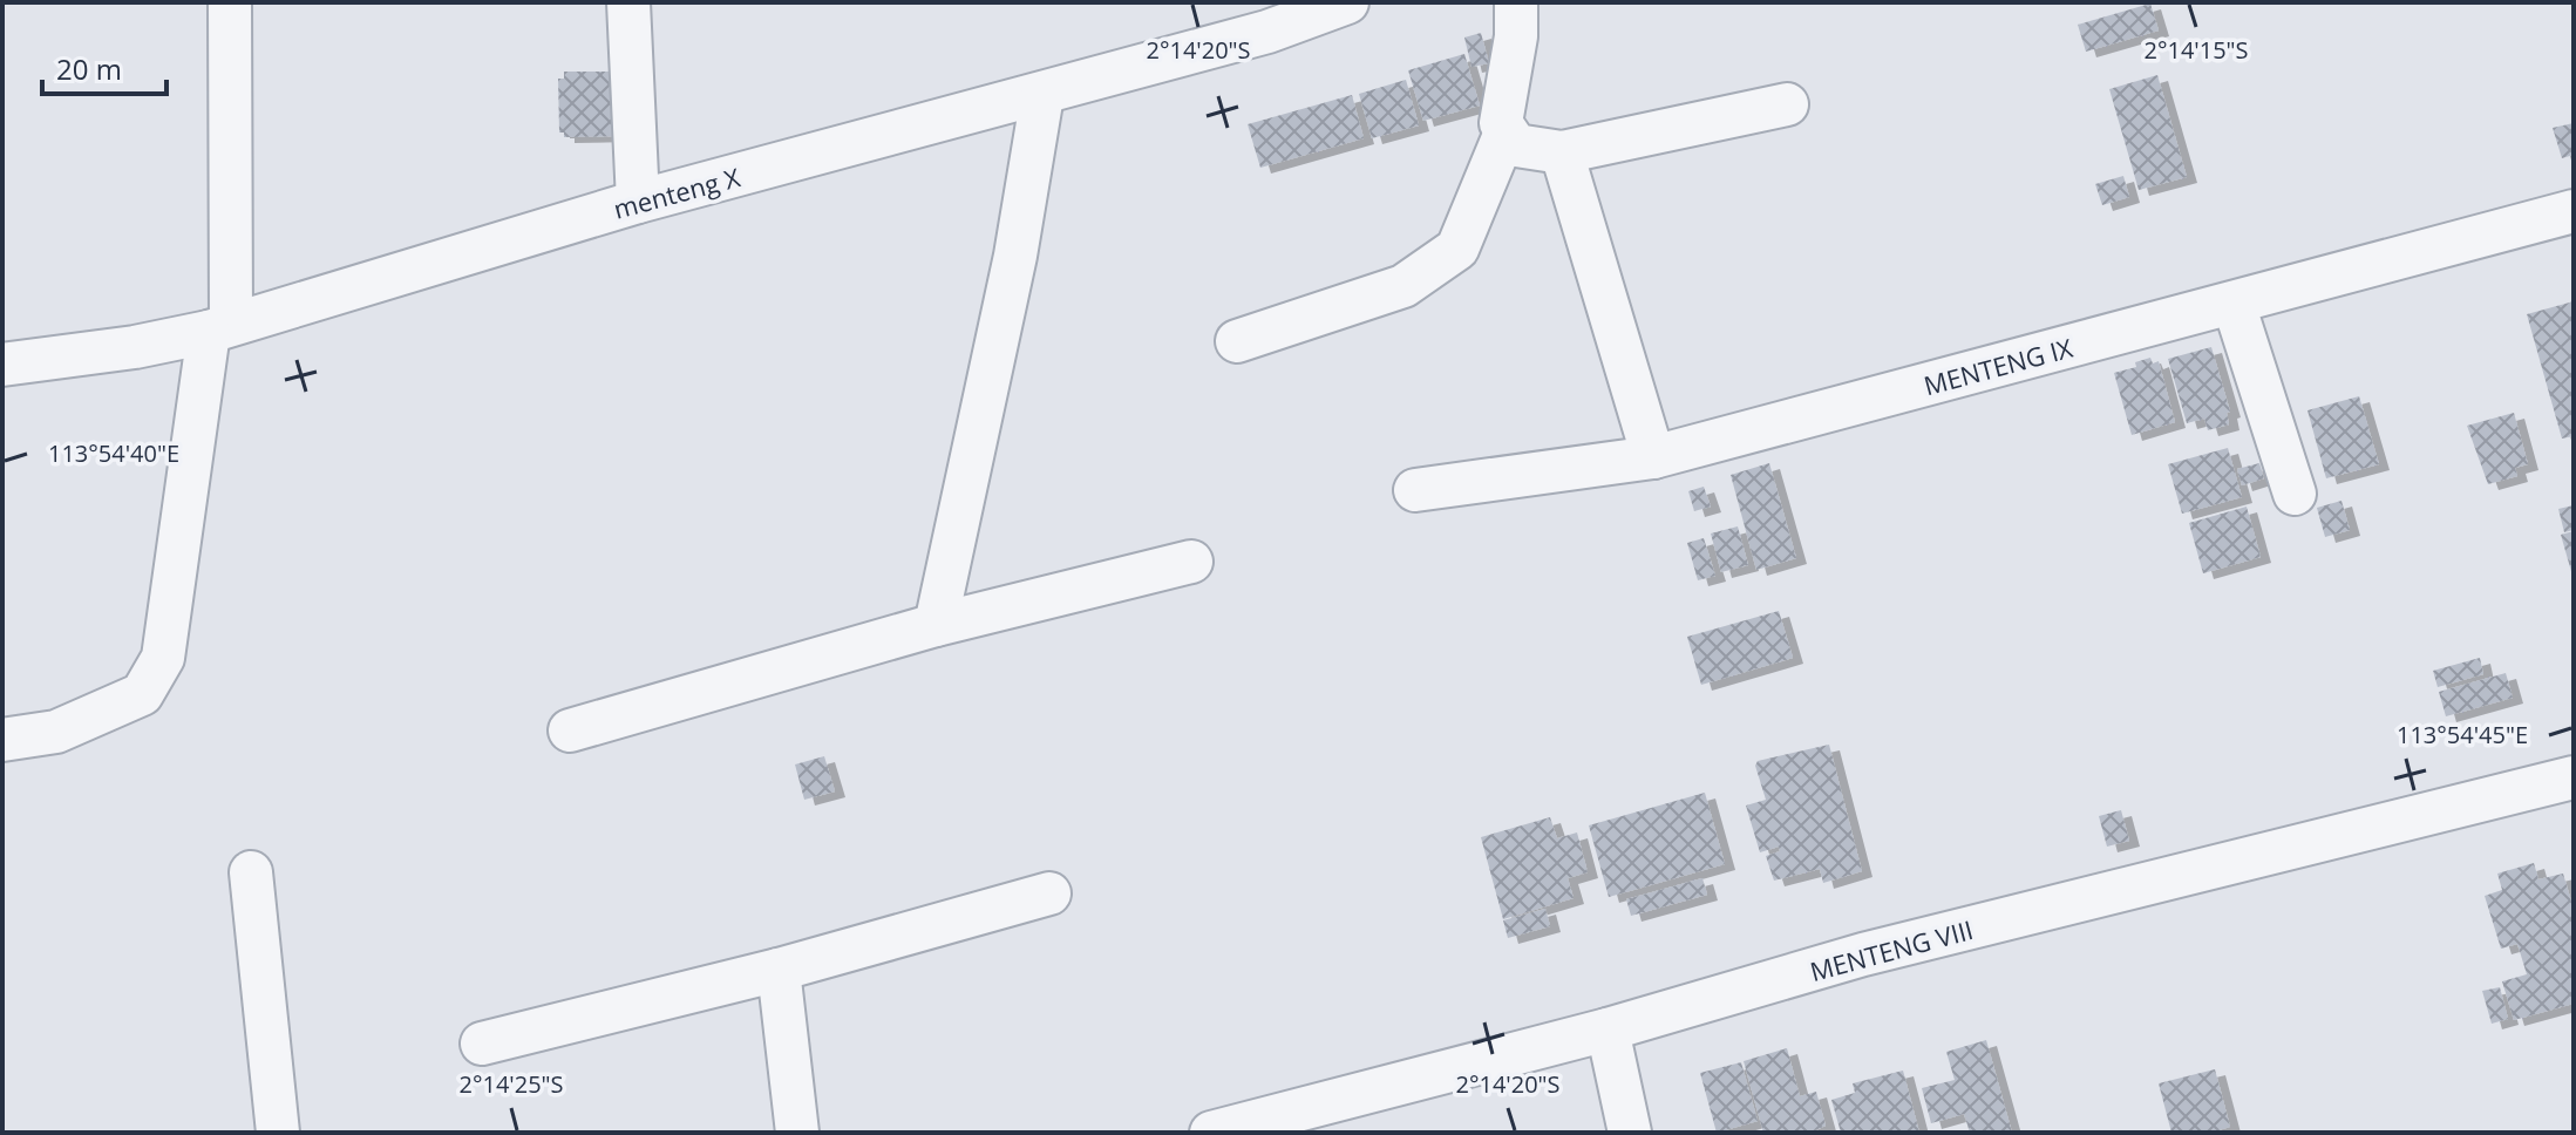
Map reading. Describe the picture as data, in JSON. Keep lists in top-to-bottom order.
{
  "streets": {
    "street": ["menteng X", "MENTENG IX", "MENTENG VIII"]
  },
  "scale_bar": "20 m",
  "coordinates": [
    "2°14'20\"S",
    "2°14'15\"S",
    "113°54'40\"E",
    "113°54'45\"E",
    "2°14'25\"S"
  ]
}
